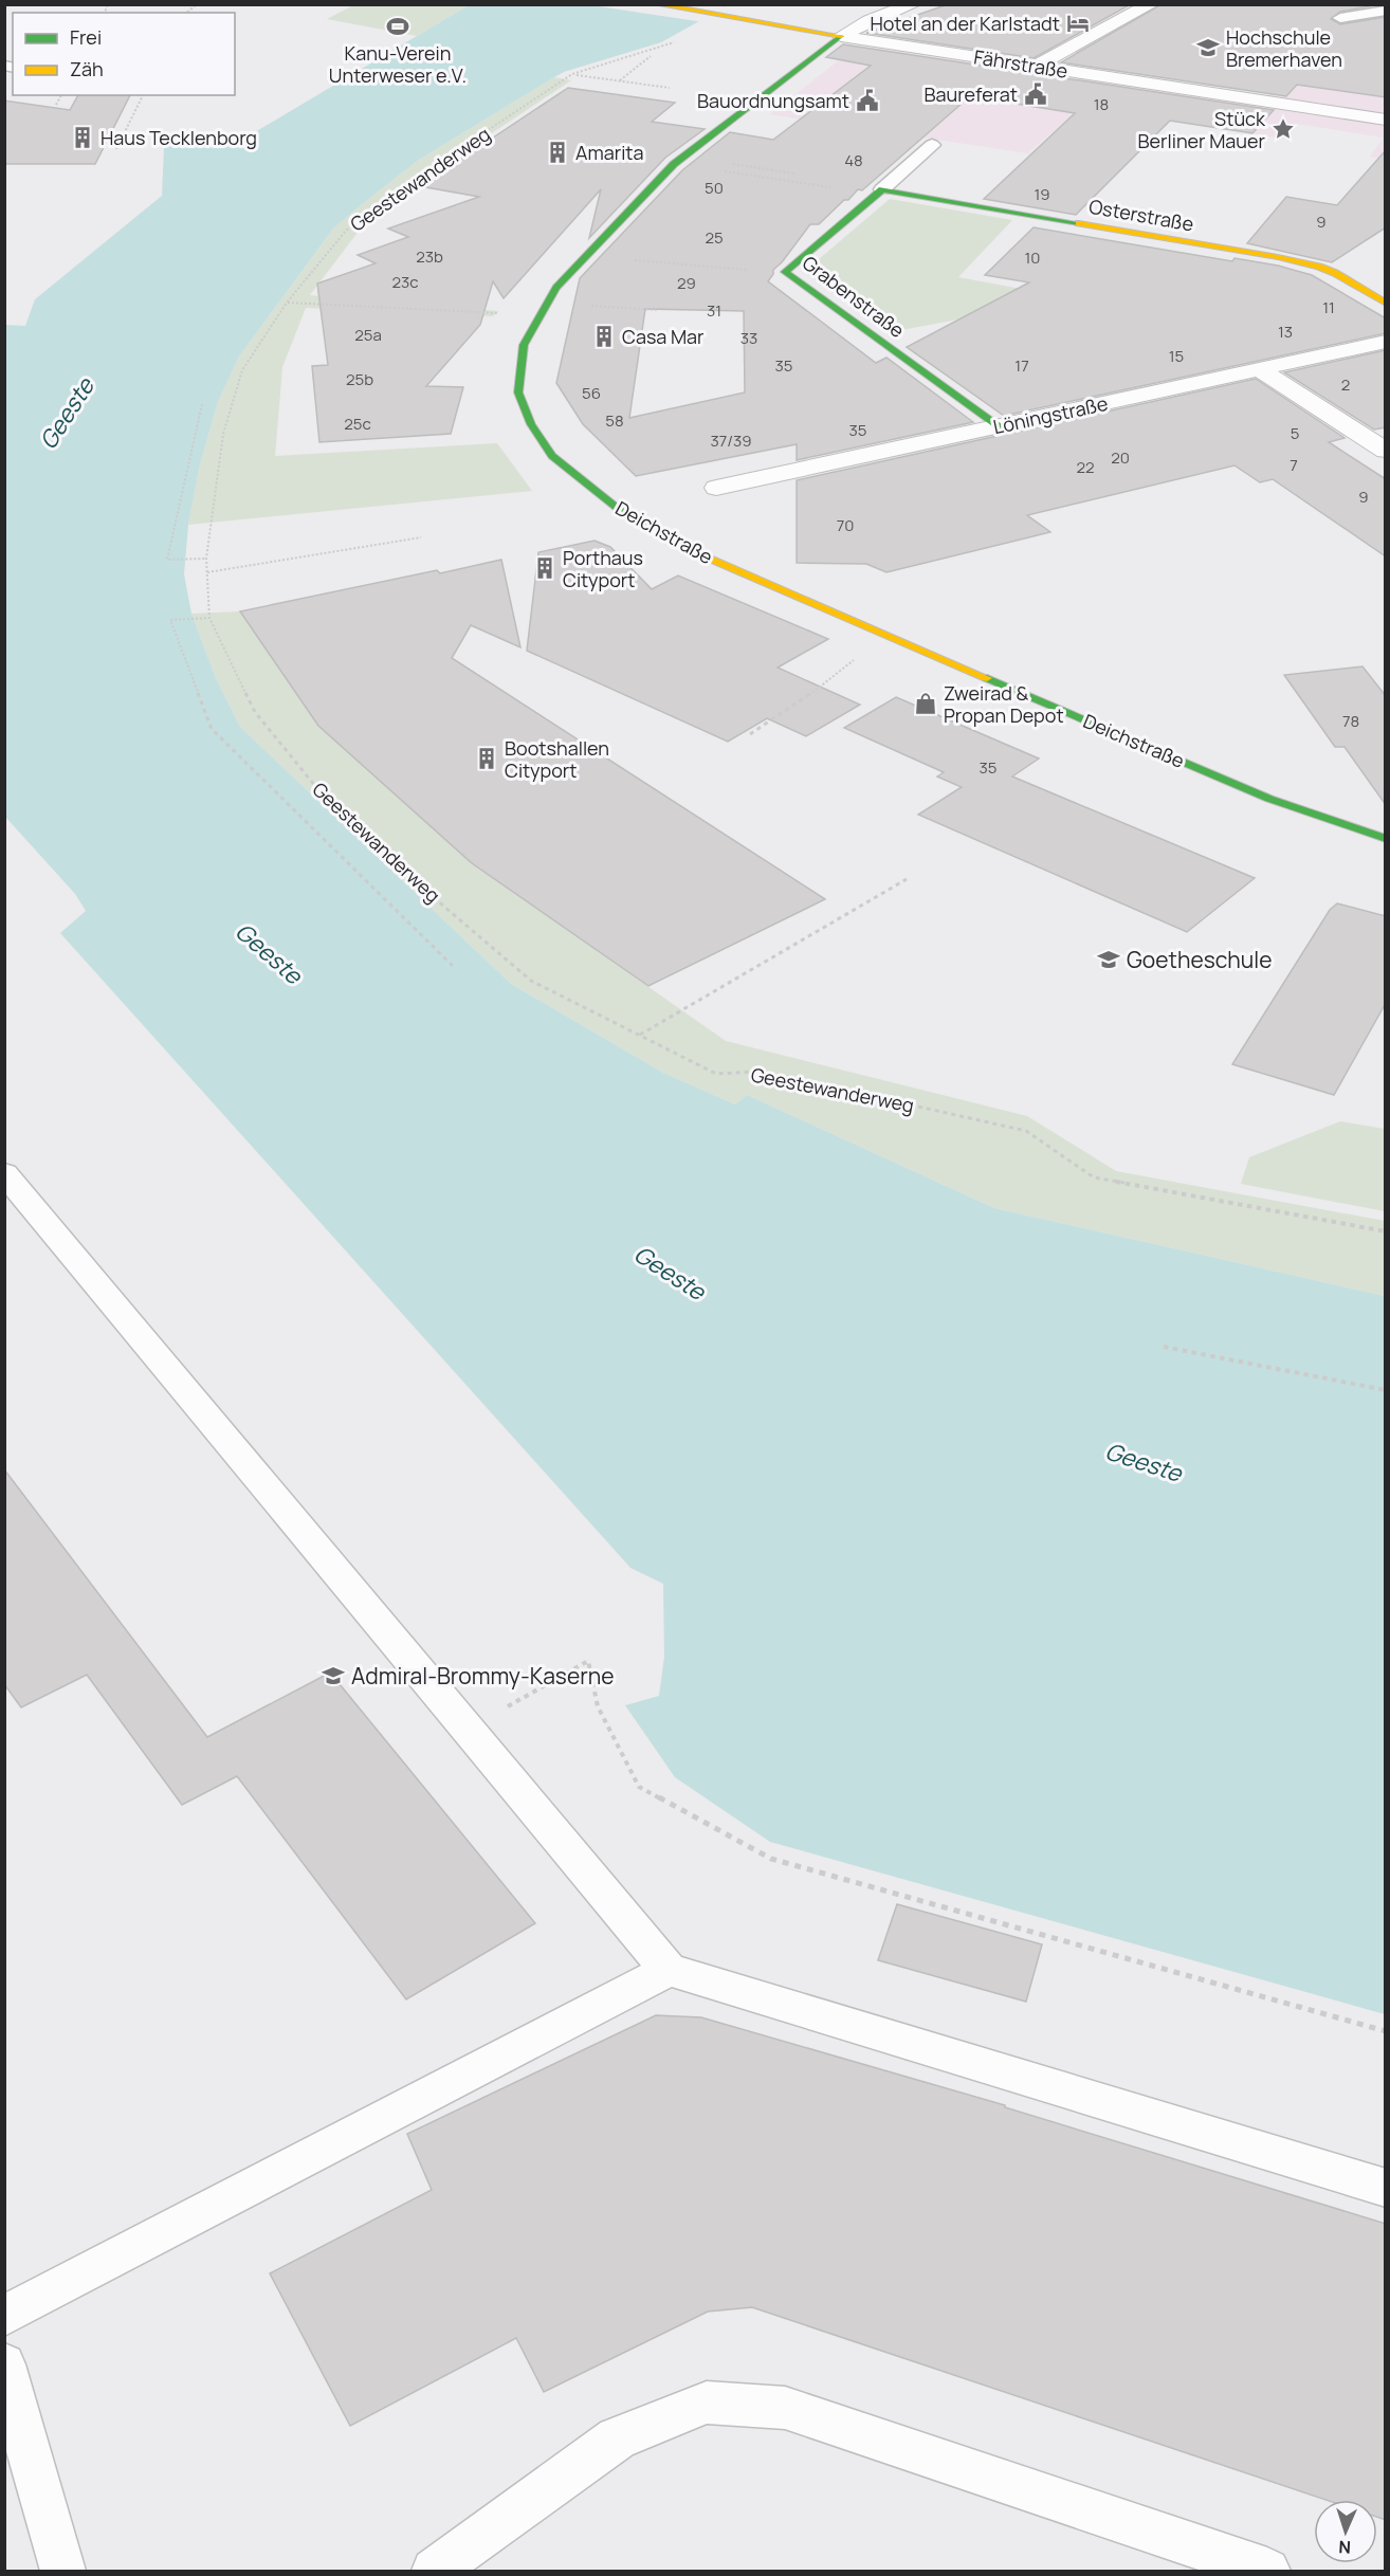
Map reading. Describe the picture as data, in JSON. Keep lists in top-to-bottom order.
{
  "streets": {
    "main road": [
      "Fährstraße",
      "Osterstraße",
      "Grabenstraße",
      "Deichstraße"
    ],
    "street": ["Löningstraße"],
    "path": ["Geestewanderweg"]
  },
  "crossings": [
    ["Fährstraße", "Deichstraße"],
    ["Osterstraße", "Grabenstraße"],
    ["Grabenstraße", "Löningstraße"]
  ],
  "water": ["Geeste"],
  "places": {
    "hotel": ["Hotel an der Karlstadt"],
    "sports": ["Kanu-Verein Unterweser e.V."],
    "school or university": ["Hochschule Bremerhaven", "Goetheschule", "Admiral-Brommy-Kaserne"],
    "public building": ["Baureferat", "Bauordnungsamt"],
    "place": ["Stück Berliner Mauer"],
    "building": [
      "Haus Tecklenborg",
      "Amarita",
      "Casa Mar",
      "Porthaus Cityport",
      "Bootshallen Cityport"
    ],
    "shop": ["Zweirad & Propan Depot"]
  },
  "house_numbers": [
    "18",
    "48",
    "50",
    "19",
    "9",
    "25",
    "23b",
    "10",
    "23c",
    "29",
    "11",
    "31",
    "13",
    "25a",
    "33",
    "15",
    "35",
    "17",
    "25b",
    "2",
    "56",
    "58",
    "25c",
    "35",
    "5",
    "37/39",
    "20",
    "7",
    "22",
    "9",
    "70",
    "78",
    "35"
  ],
  "legend": ["Frei", "Zäh"],
  "north": "bottom"
}
